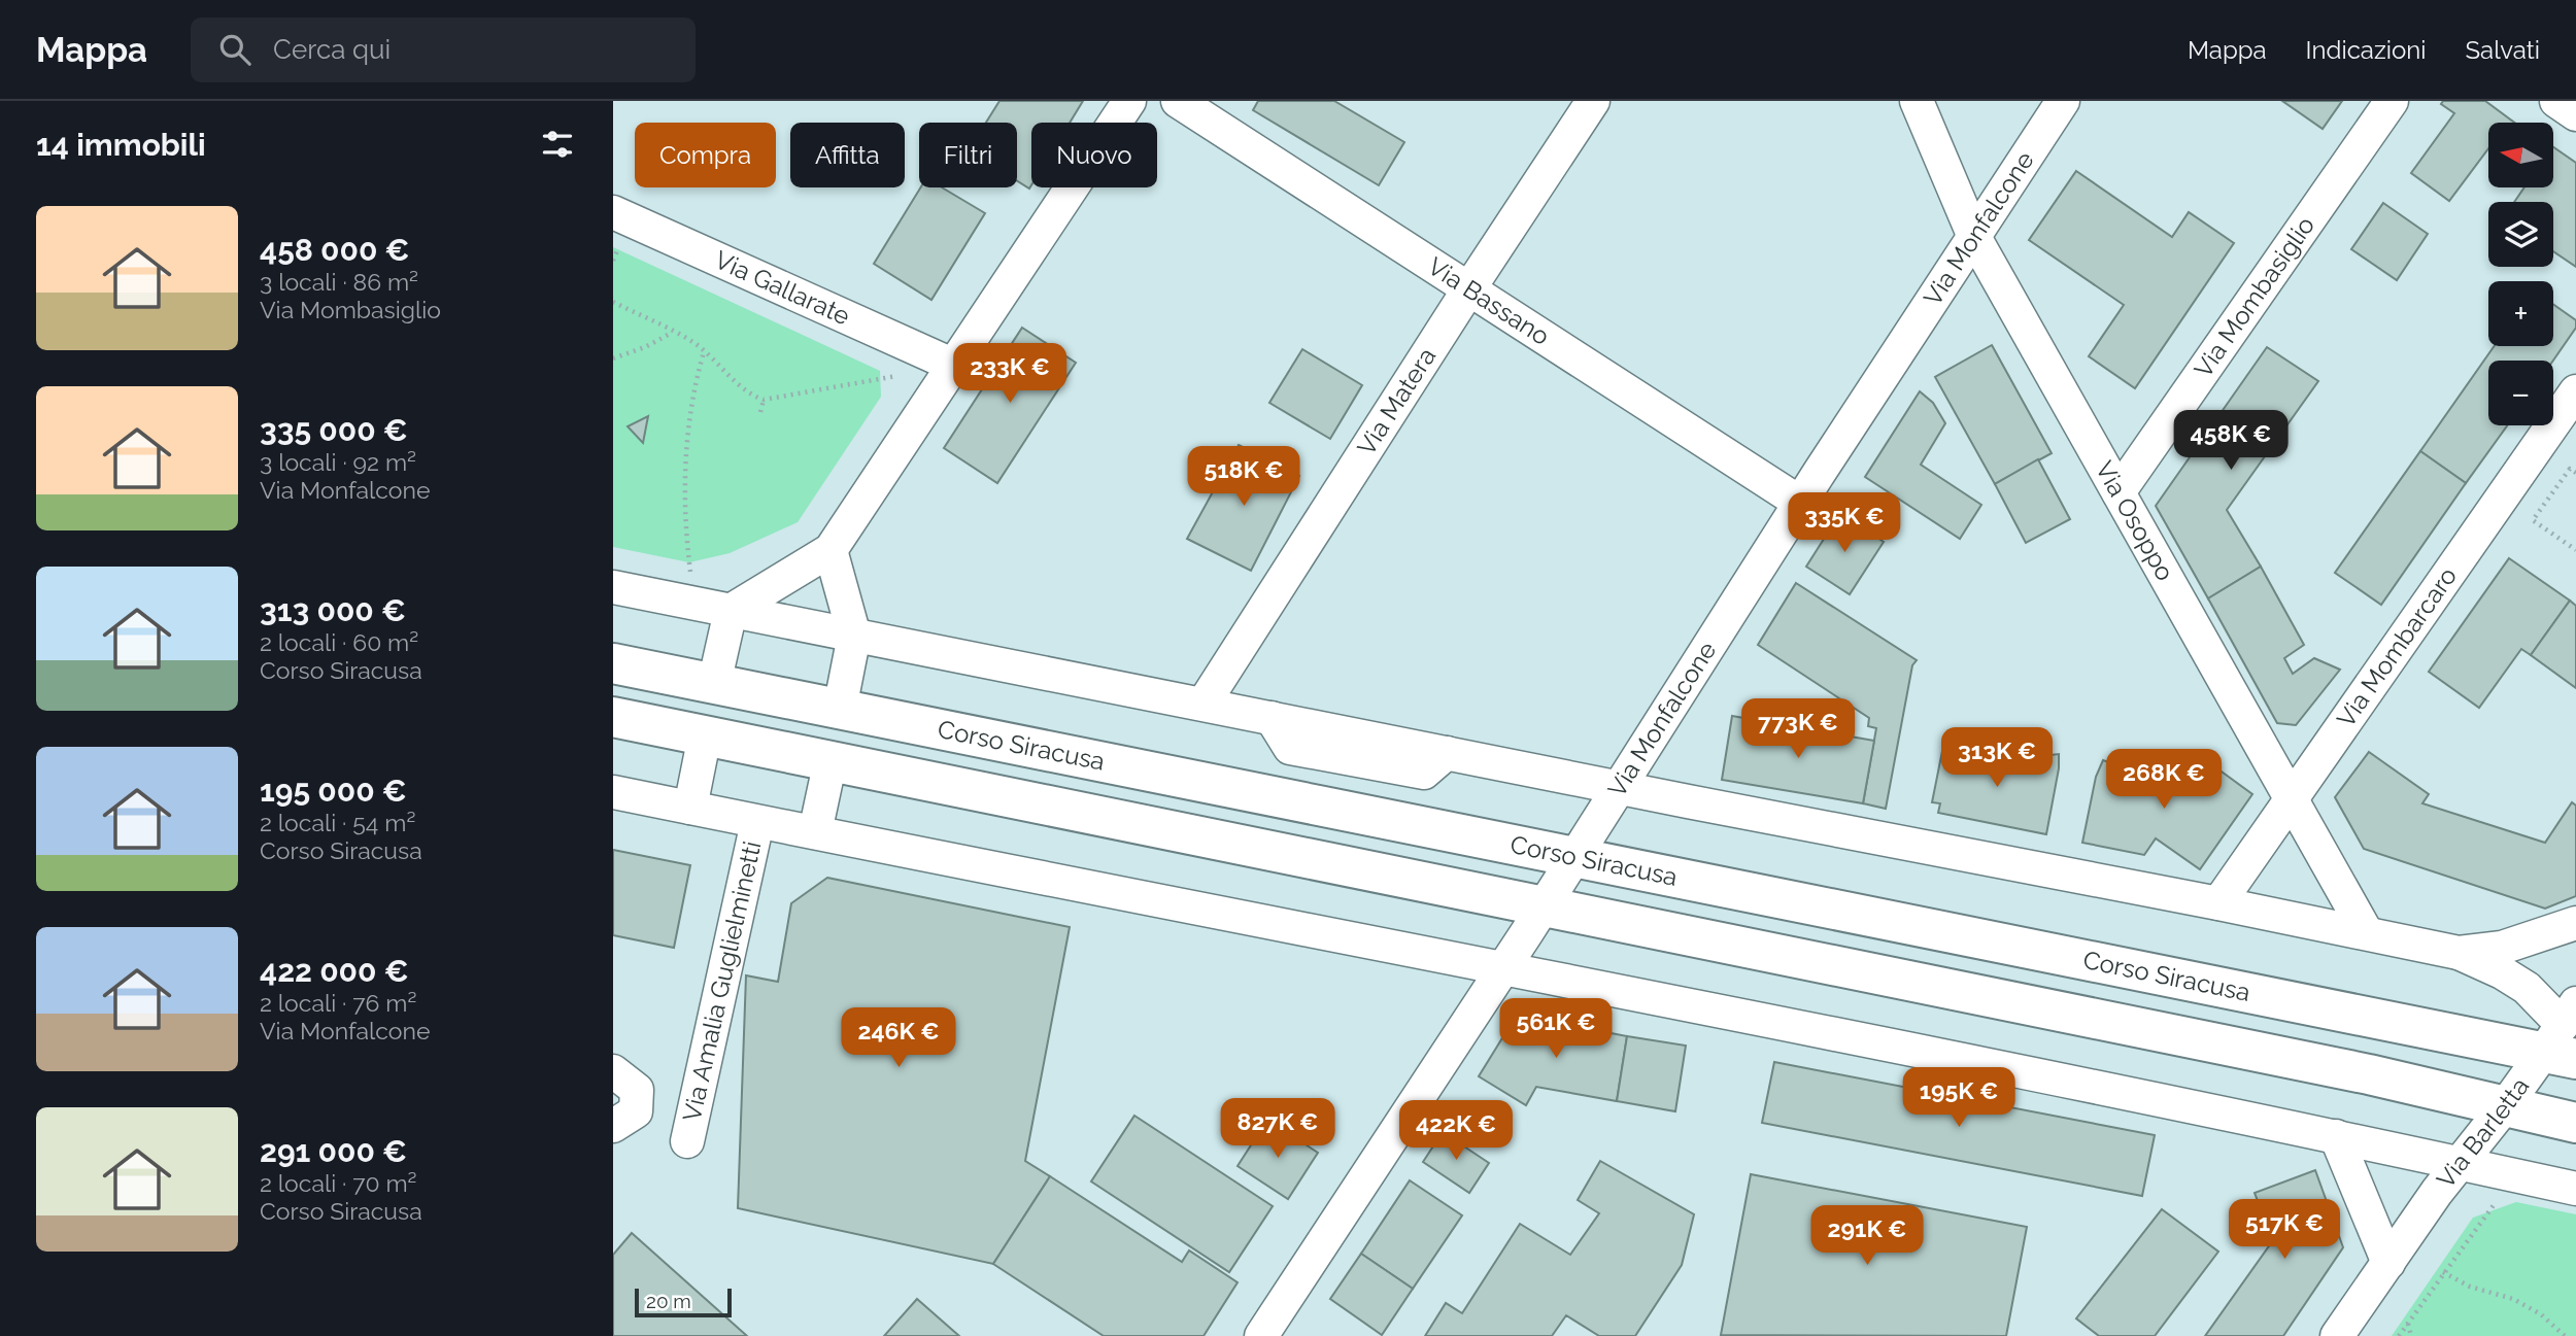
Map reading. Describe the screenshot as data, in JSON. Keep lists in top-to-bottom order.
{
  "streets": {
    "main road": ["Corso Siracusa"],
    "street": [
      "Via Monfalcone",
      "Via Gallarate",
      "Via Mombasiglio",
      "Via Bassano",
      "Via Matera",
      "Via Osoppo",
      "Via Mombarcaro",
      "Via Amalia Guglielminetti",
      "Via Barletta"
    ]
  },
  "crossings": [
    ["Via Monfalcone", "Via Bassano"],
    ["Via Monfalcone", "Via Osoppo"],
    ["Via Monfalcone", "Corso Siracusa"],
    ["Via Mombasiglio", "Via Osoppo"],
    ["Via Bassano", "Via Matera"],
    ["Via Osoppo", "Via Mombarcaro"],
    ["Corso Siracusa", "Via Barletta"]
  ],
  "scale_bar": "20 m",
  "north": "left",
  "page": {
    "header": "Mappa",
    "search": "Cerca qui",
    "nav": ["Mappa", "Indicazioni", "Salvati"],
    "heading": "14 immobili",
    "map_buttons": ["+", "−"],
    "chip": [
      "Compra",
      "Affitta",
      "Filtri",
      "Nuovo"
    ],
    "list": [
      {
        "name": "458 000 €",
        "note": "3 locali · 86 m² · Via Mombasiglio"
      },
      {
        "name": "335 000 €",
        "note": "3 locali · 92 m² · Via Monfalcone"
      },
      {
        "name": "313 000 €",
        "note": "2 locali · 60 m² · Corso Siracusa"
      },
      {
        "name": "195 000 €",
        "note": "2 locali · 54 m² · Corso Siracusa"
      },
      {
        "name": "422 000 €",
        "note": "2 locali · 76 m² · Via Monfalcone"
      },
      {
        "name": "291 000 €",
        "note": "2 locali · 70 m² · Corso Siracusa"
      }
    ],
    "price": [
      "233K €",
      "458K €",
      "518K €",
      "335K €",
      "773K €",
      "313K €",
      "268K €",
      "561K €",
      "246K €",
      "195K €",
      "827K €",
      "422K €",
      "517K €",
      "291K €"
    ],
    "scale": "20 m"
  }
}
